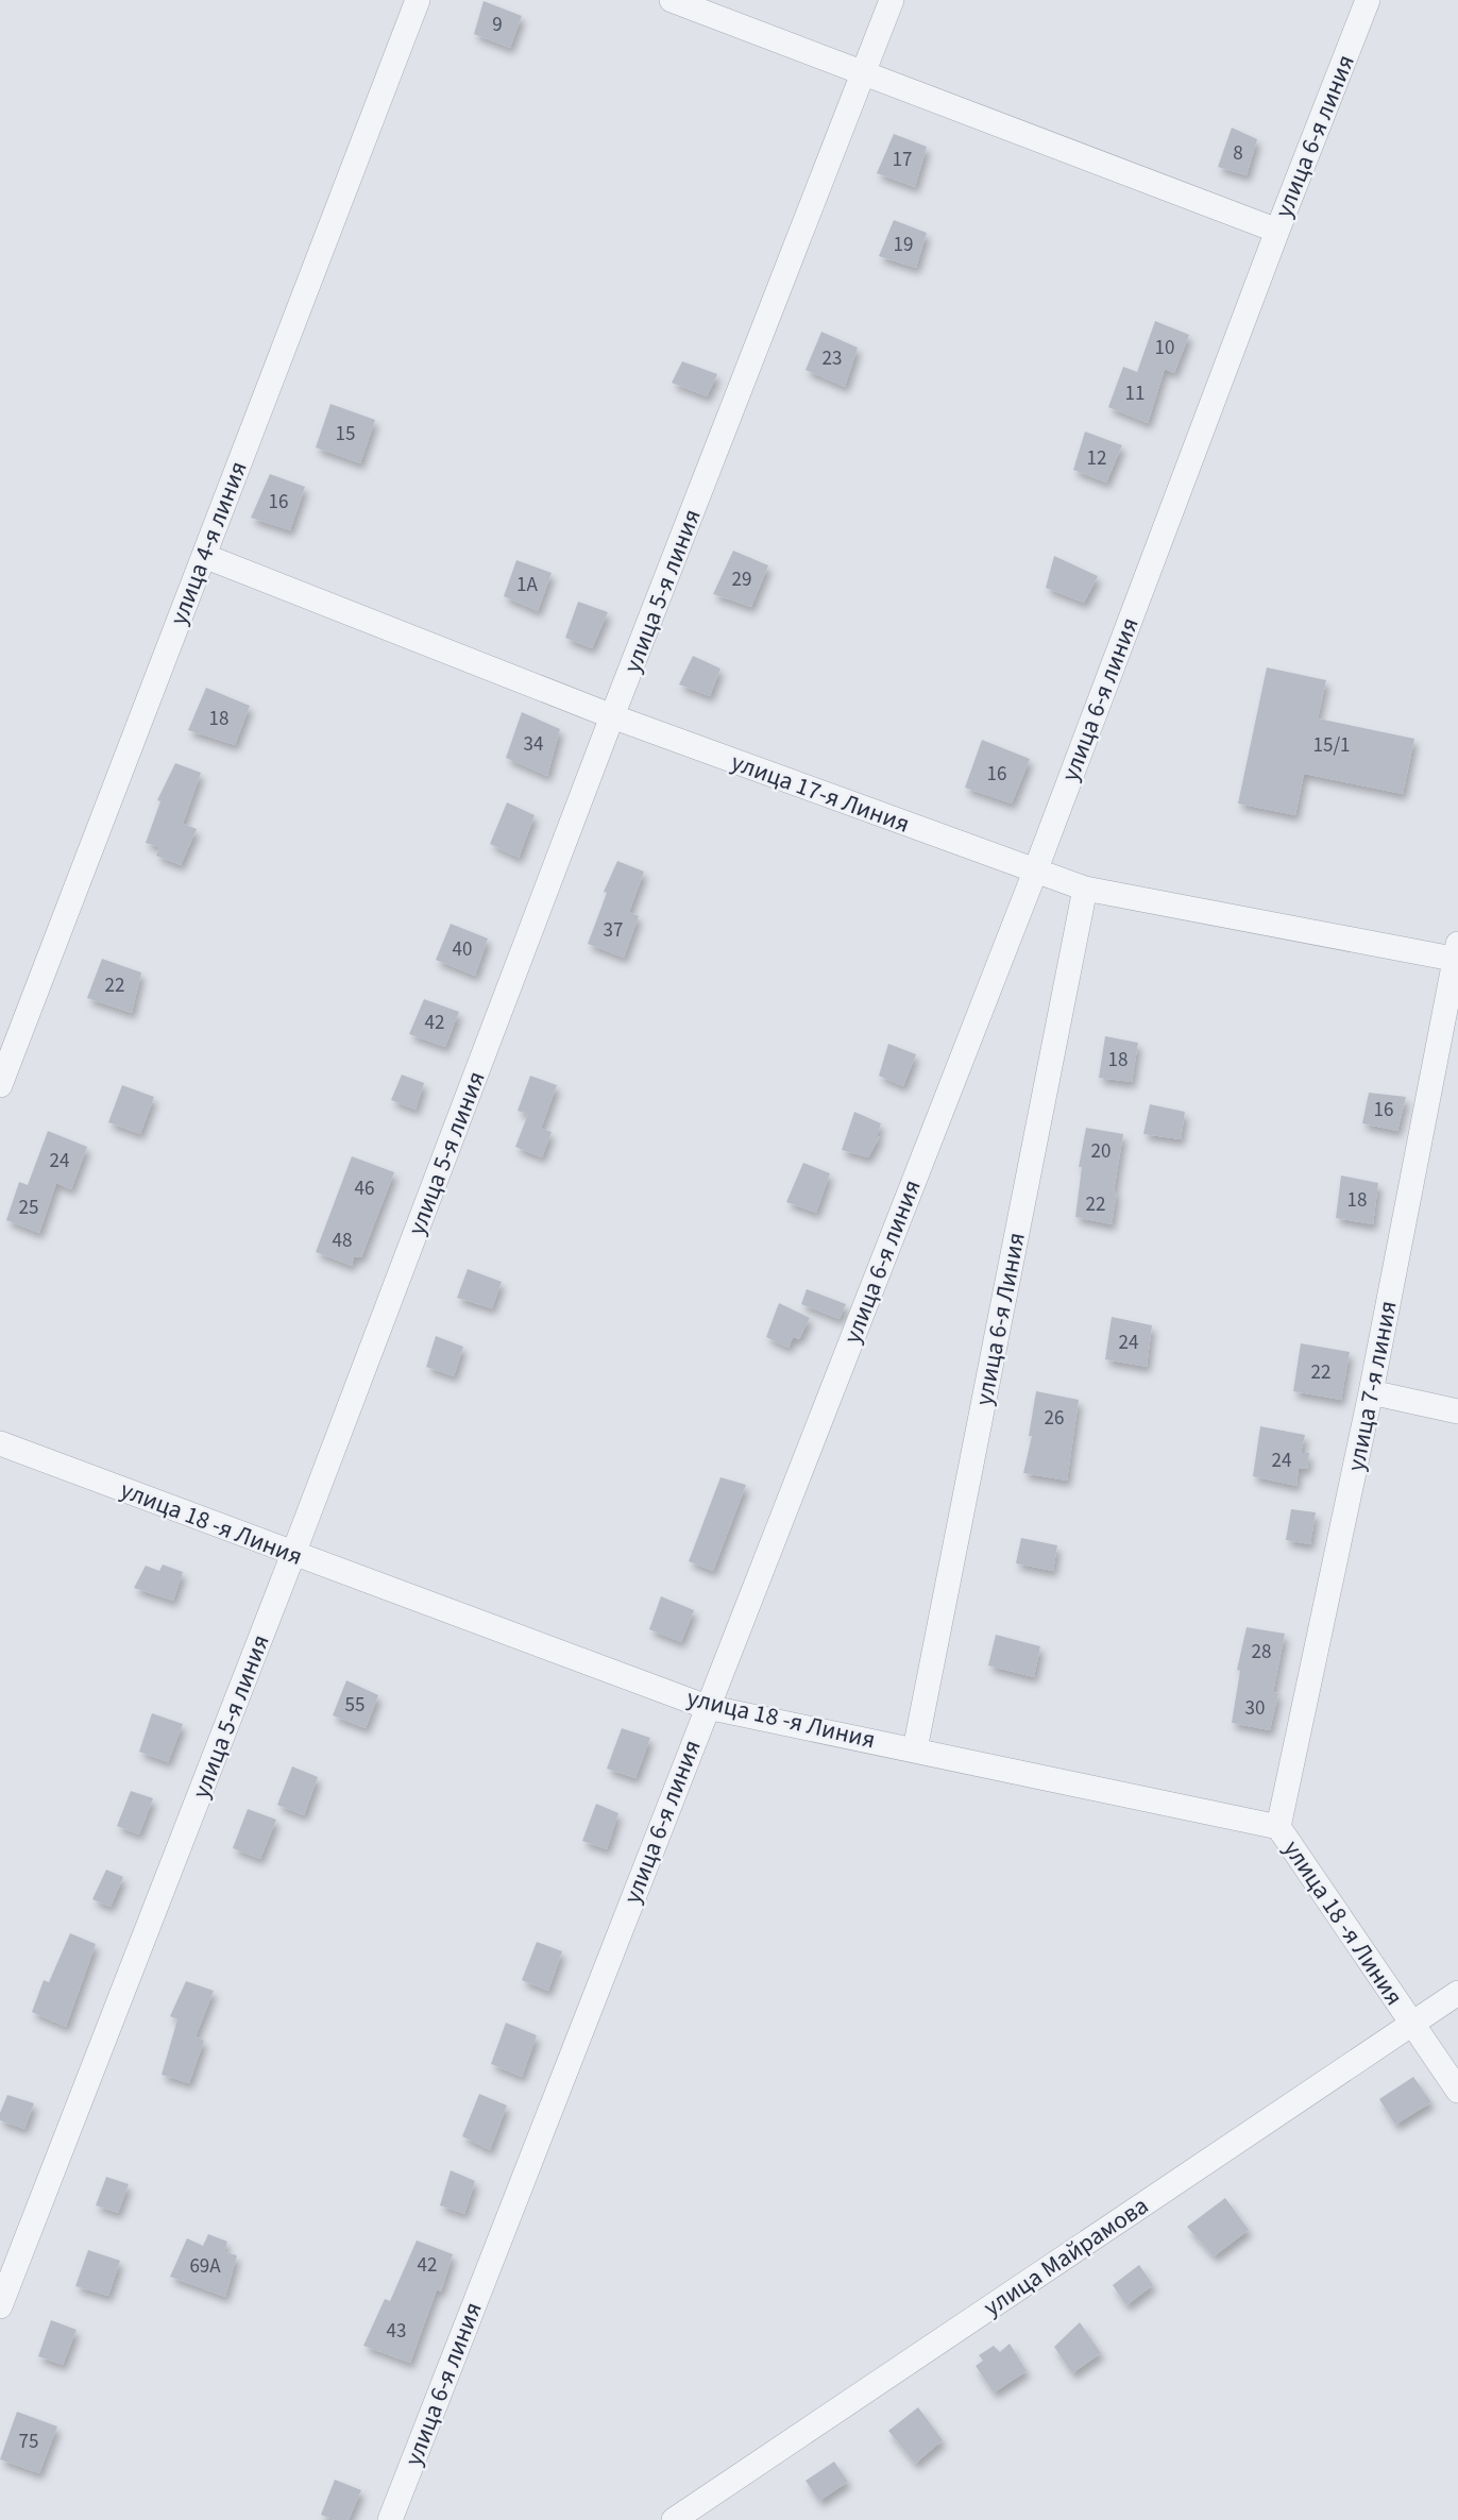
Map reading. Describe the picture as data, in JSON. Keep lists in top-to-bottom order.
{
  "streets": {
    "street": [
      "улица 6-я линия",
      "улица 4-я линия",
      "улица 5-я линия",
      "улица 17-я Линия",
      "улица 6-я Линия",
      "улица 7-я линия",
      "улица 18 -я Линия",
      "улица Майрамова"
    ]
  },
  "crossings": [
    ["улица 6-я линия", "улица 17-я Линия"],
    ["улица 6-я линия", "улица 18 -я Линия"],
    ["улица 4-я линия", "улица 17-я Линия"],
    ["улица 5-я линия", "улица 17-я Линия"],
    ["улица 5-я линия", "улица 18 -я Линия"],
    ["улица 17-я Линия", "улица 6-я Линия"],
    ["улица 17-я Линия", "улица 7-я линия"],
    ["улица 6-я Линия", "улица 18 -я Линия"],
    ["улица 7-я линия", "улица 18 -я Линия"],
    ["улица 18 -я Линия", "улица Майрамова"]
  ],
  "house_numbers": [
    "9",
    "8",
    "17",
    "19",
    "10",
    "23",
    "11",
    "15",
    "12",
    "16",
    "29",
    "1А",
    "18",
    "34",
    "15/1",
    "16",
    "37",
    "40",
    "22",
    "42",
    "18",
    "16",
    "20",
    "24",
    "46",
    "18",
    "22",
    "25",
    "48",
    "24",
    "22",
    "26",
    "24",
    "28",
    "55",
    "30",
    "42",
    "69А",
    "43",
    "75"
  ]
}
